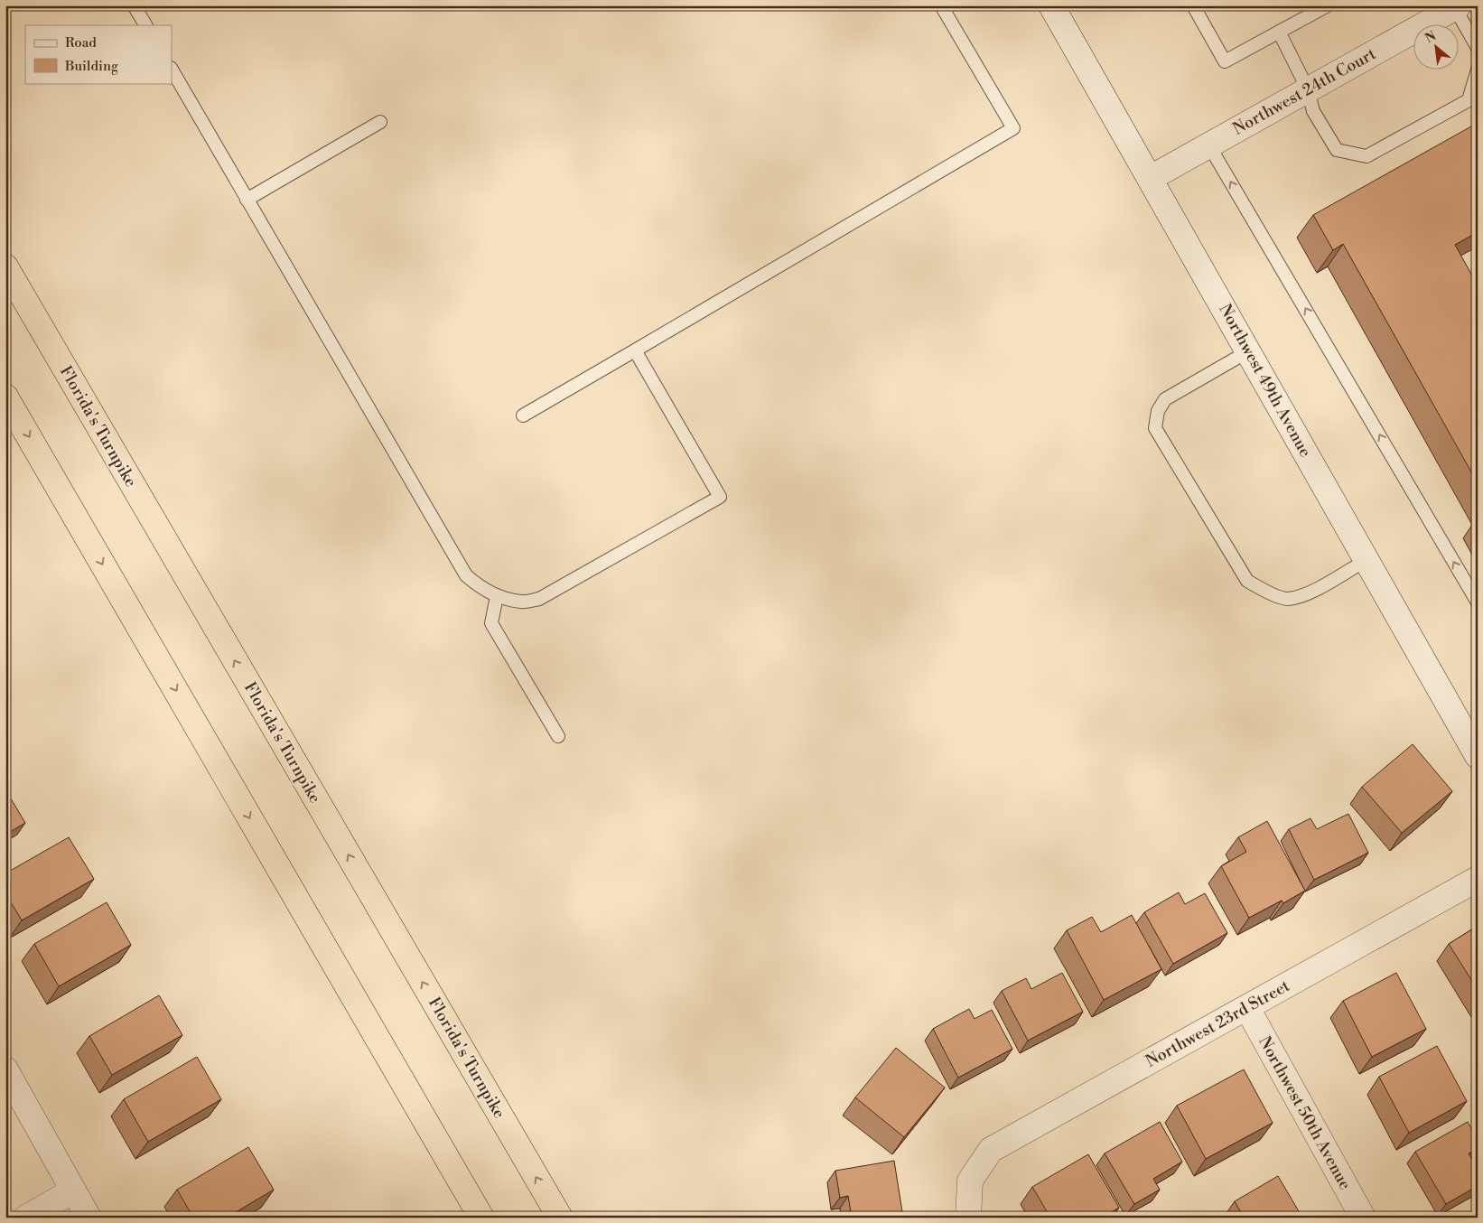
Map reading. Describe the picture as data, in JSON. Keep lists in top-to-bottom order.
{
  "streets": {
    "highway": ["Florida's Turnpike"],
    "street": [
      "Northwest 24th Court",
      "Northwest 49th Avenue",
      "Northwest 23rd Street",
      "Northwest 50th Avenue"
    ]
  },
  "crossings": [
    ["Northwest 24th Court", "Northwest 49th Avenue"],
    ["Northwest 23rd Street", "Northwest 50th Avenue"]
  ],
  "legend": ["Road", "Building"],
  "north": "top left"
}
